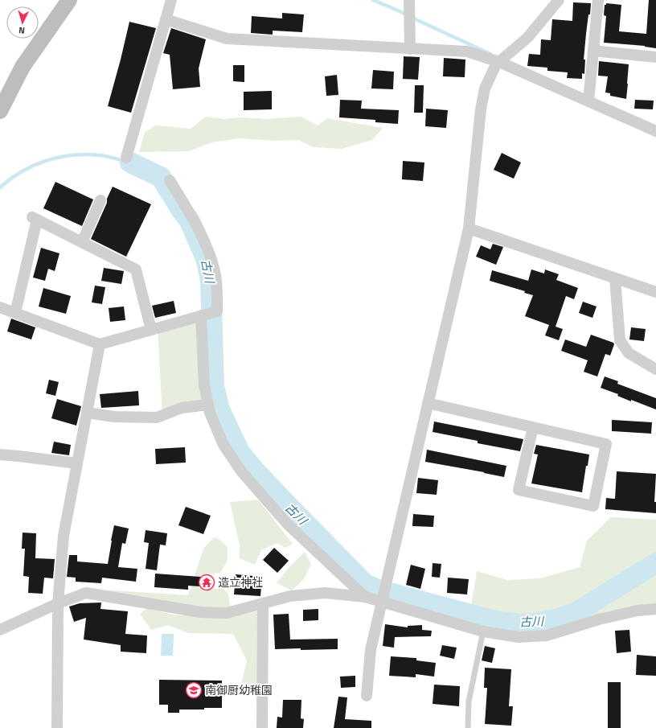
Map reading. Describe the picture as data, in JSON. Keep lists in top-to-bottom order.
{
  "water": ["古川"],
  "places": {
    "temple": ["造立神社"],
    "school or university": ["南御厨幼稚園"]
  },
  "north": "bottom"
}
